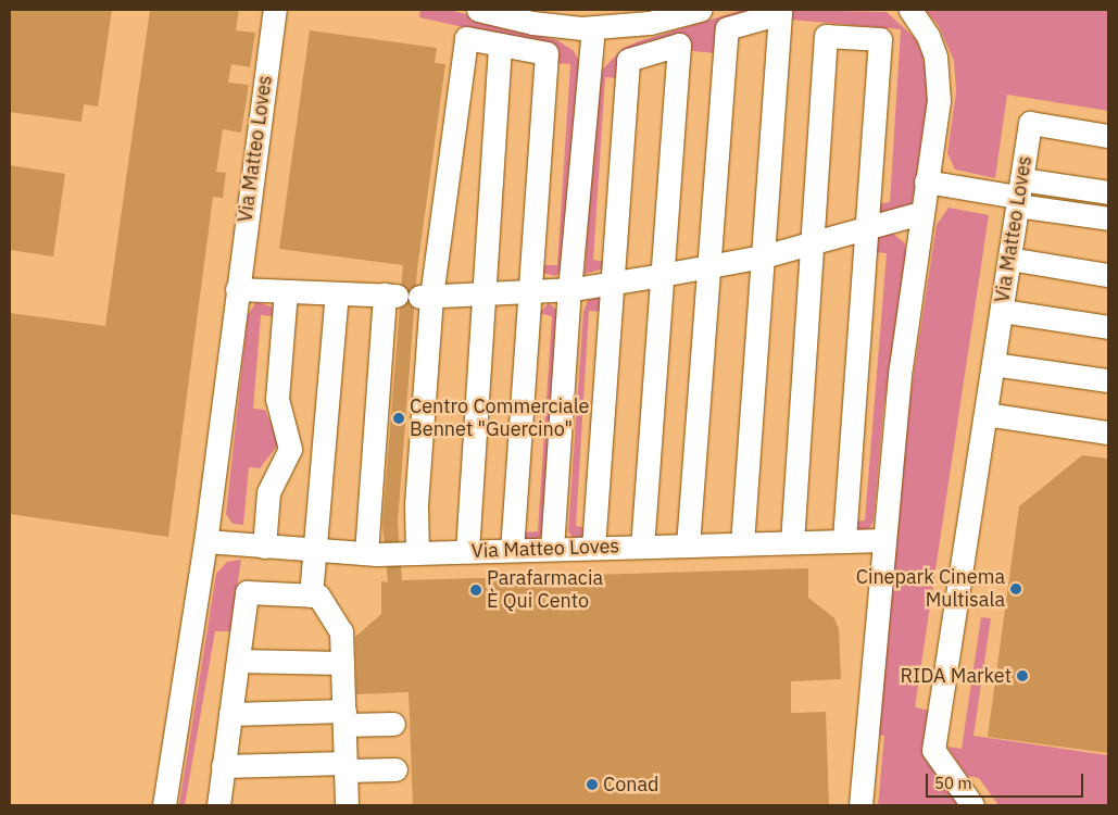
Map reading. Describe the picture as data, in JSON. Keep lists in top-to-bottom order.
{
  "streets": {
    "street": ["Via Matteo Loves"]
  },
  "places": [
    "Centro Commerciale Bennet \"Guercino\"",
    "Cinepark Cinema Multisala",
    "Parafarmacia È Qui Cento",
    "RIDA Market",
    "Conad"
  ],
  "scale_bar": "50 m"
}
